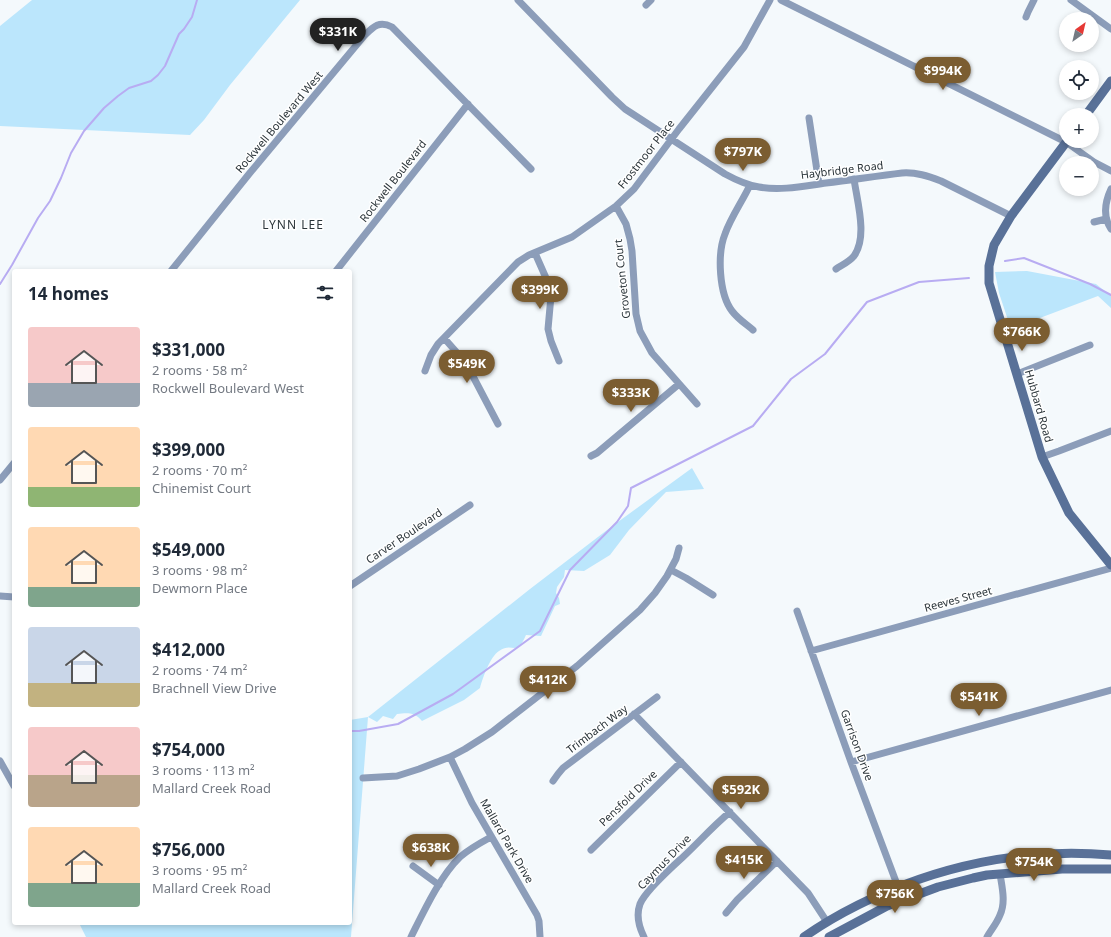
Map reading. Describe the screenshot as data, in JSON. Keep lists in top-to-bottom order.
{
  "streets": {
    "main road": ["Hubbard Road"],
    "street": [
      "Rockwell Boulevard West",
      "Frostmoor Place",
      "Haybridge Road",
      "Rockwell Boulevard",
      "Groveton Court",
      "Carver Boulevard",
      "Reeves Street",
      "Trimbach Way",
      "Garrison Drive",
      "Pensfold Drive",
      "Mallard Park Drive",
      "Caymus Drive"
    ]
  },
  "crossings": [
    ["Rockwell Boulevard West", "Rockwell Boulevard"],
    ["Frostmoor Place", "Haybridge Road"],
    ["Frostmoor Place", "Groveton Court"],
    ["Haybridge Road", "Hubbard Road"],
    ["Reeves Street", "Garrison Drive"]
  ],
  "districts": ["LYNN LEE"],
  "north": "top right",
  "page": {
    "map_buttons": ["+", "−"],
    "price": [
      "$331K",
      "$994K",
      "$797K",
      "$399K",
      "$766K",
      "$549K",
      "$333K",
      "$412K",
      "$541K",
      "$592K",
      "$638K",
      "$415K",
      "$754K",
      "$756K"
    ],
    "heading": "14 homes",
    "list": [
      {
        "name": "$331,000",
        "note": "2 rooms · 58 m² · Rockwell Boulevard West"
      },
      {
        "name": "$399,000",
        "note": "2 rooms · 70 m² · Chinemist Court"
      },
      {
        "name": "$549,000",
        "note": "3 rooms · 98 m² · Dewmorn Place"
      },
      {
        "name": "$412,000",
        "note": "2 rooms · 74 m² · Brachnell View Drive"
      },
      {
        "name": "$754,000",
        "note": "3 rooms · 113 m² · Mallard Creek Road"
      },
      {
        "name": "$756,000",
        "note": "3 rooms · 95 m² · Mallard Creek Road"
      }
    ]
  }
}
